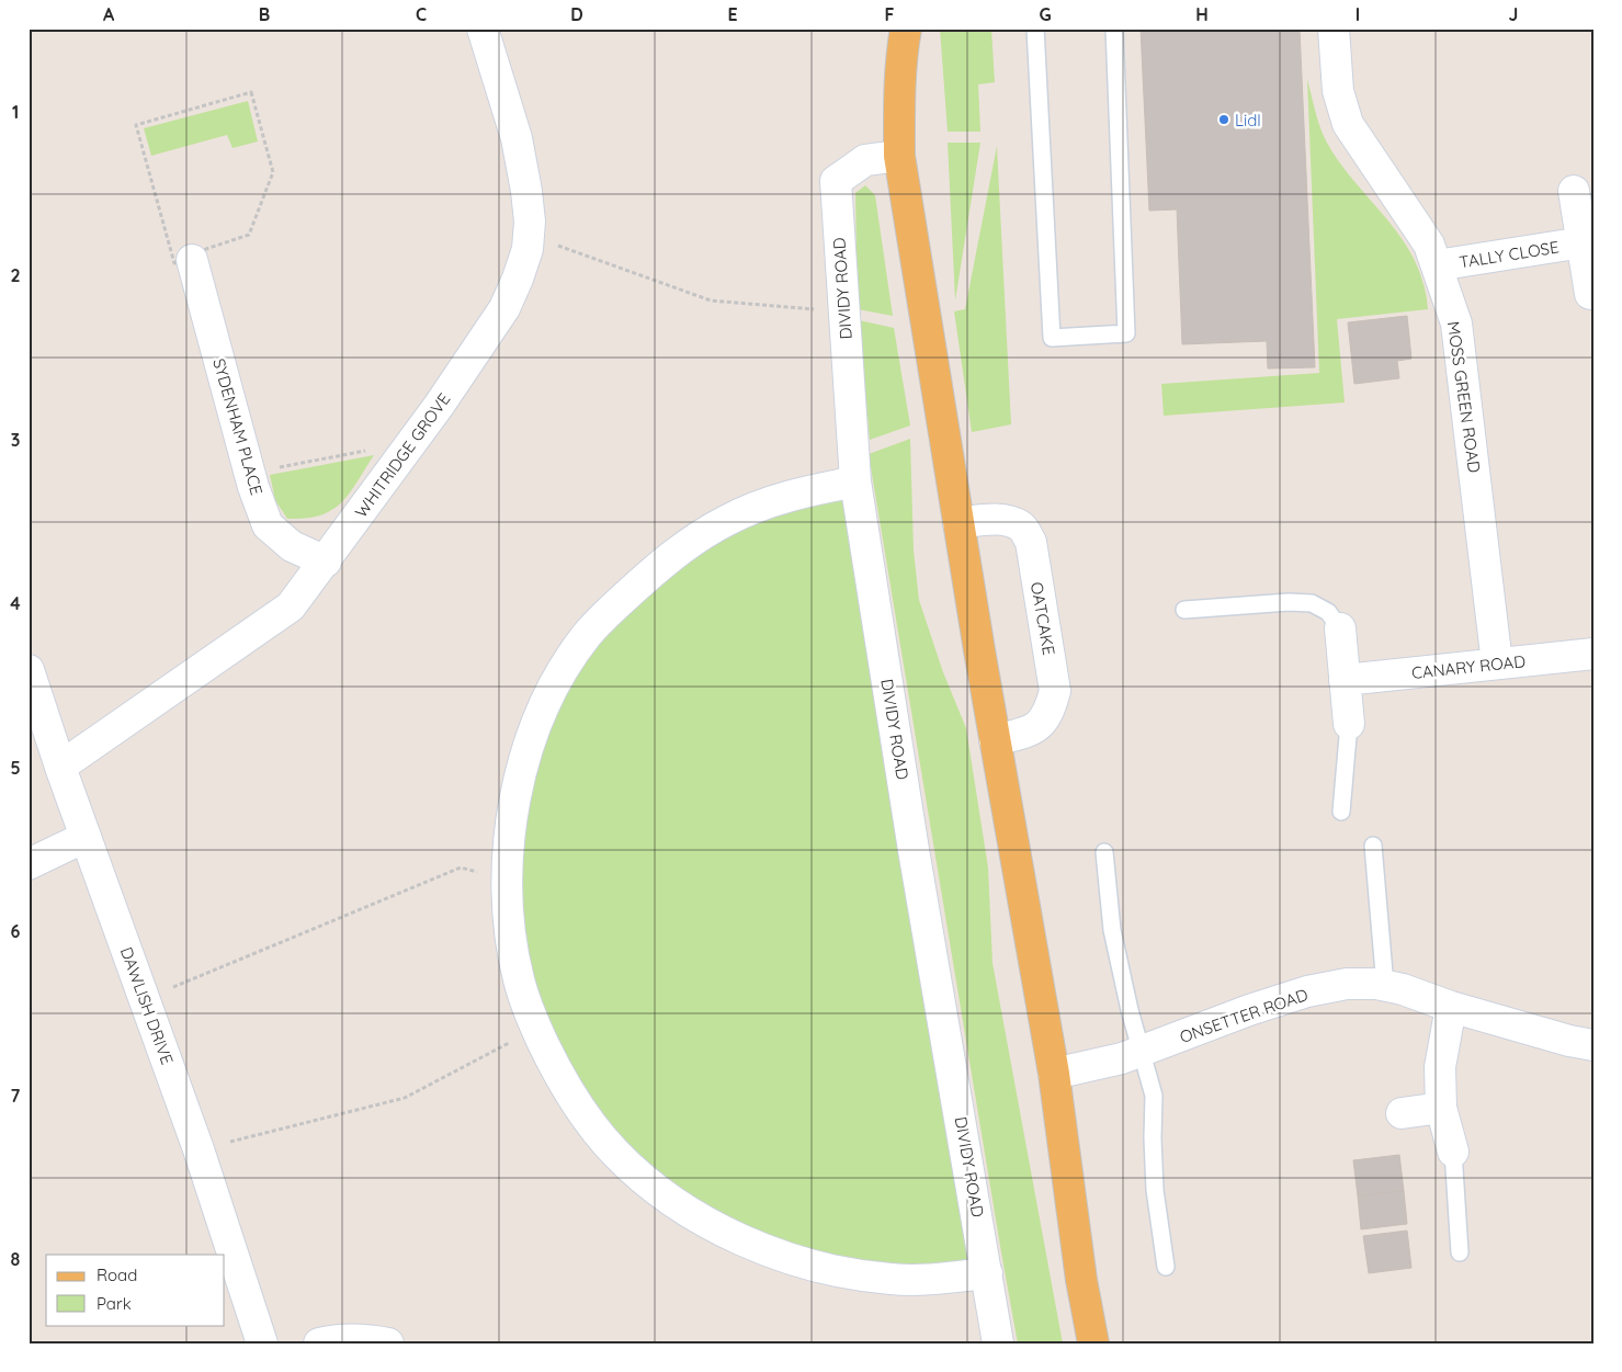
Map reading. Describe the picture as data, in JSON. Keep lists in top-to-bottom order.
{
  "streets": {
    "street": [
      "TALLY CLOSE",
      "DIVIDY ROAD",
      "MOSS GREEN ROAD",
      "SYDENHAM PLACE",
      "WHITRIDGE GROVE",
      "OATCAKE",
      "CANARY ROAD",
      "DAWLISH DRIVE",
      "ONSETTER ROAD"
    ]
  },
  "crossings": [
    ["TALLY CLOSE", "MOSS GREEN ROAD"],
    ["MOSS GREEN ROAD", "CANARY ROAD"],
    ["SYDENHAM PLACE", "WHITRIDGE GROVE"],
    ["WHITRIDGE GROVE", "DAWLISH DRIVE"]
  ],
  "places": ["Lidl"],
  "legend": ["Road", "Park"],
  "grid": {
    "columns": [
      "A",
      "B",
      "C",
      "D",
      "E",
      "F",
      "G",
      "H",
      "I",
      "J"
    ],
    "rows": [
      "1",
      "2",
      "3",
      "4",
      "5",
      "6",
      "7",
      "8"
    ]
  }
}
